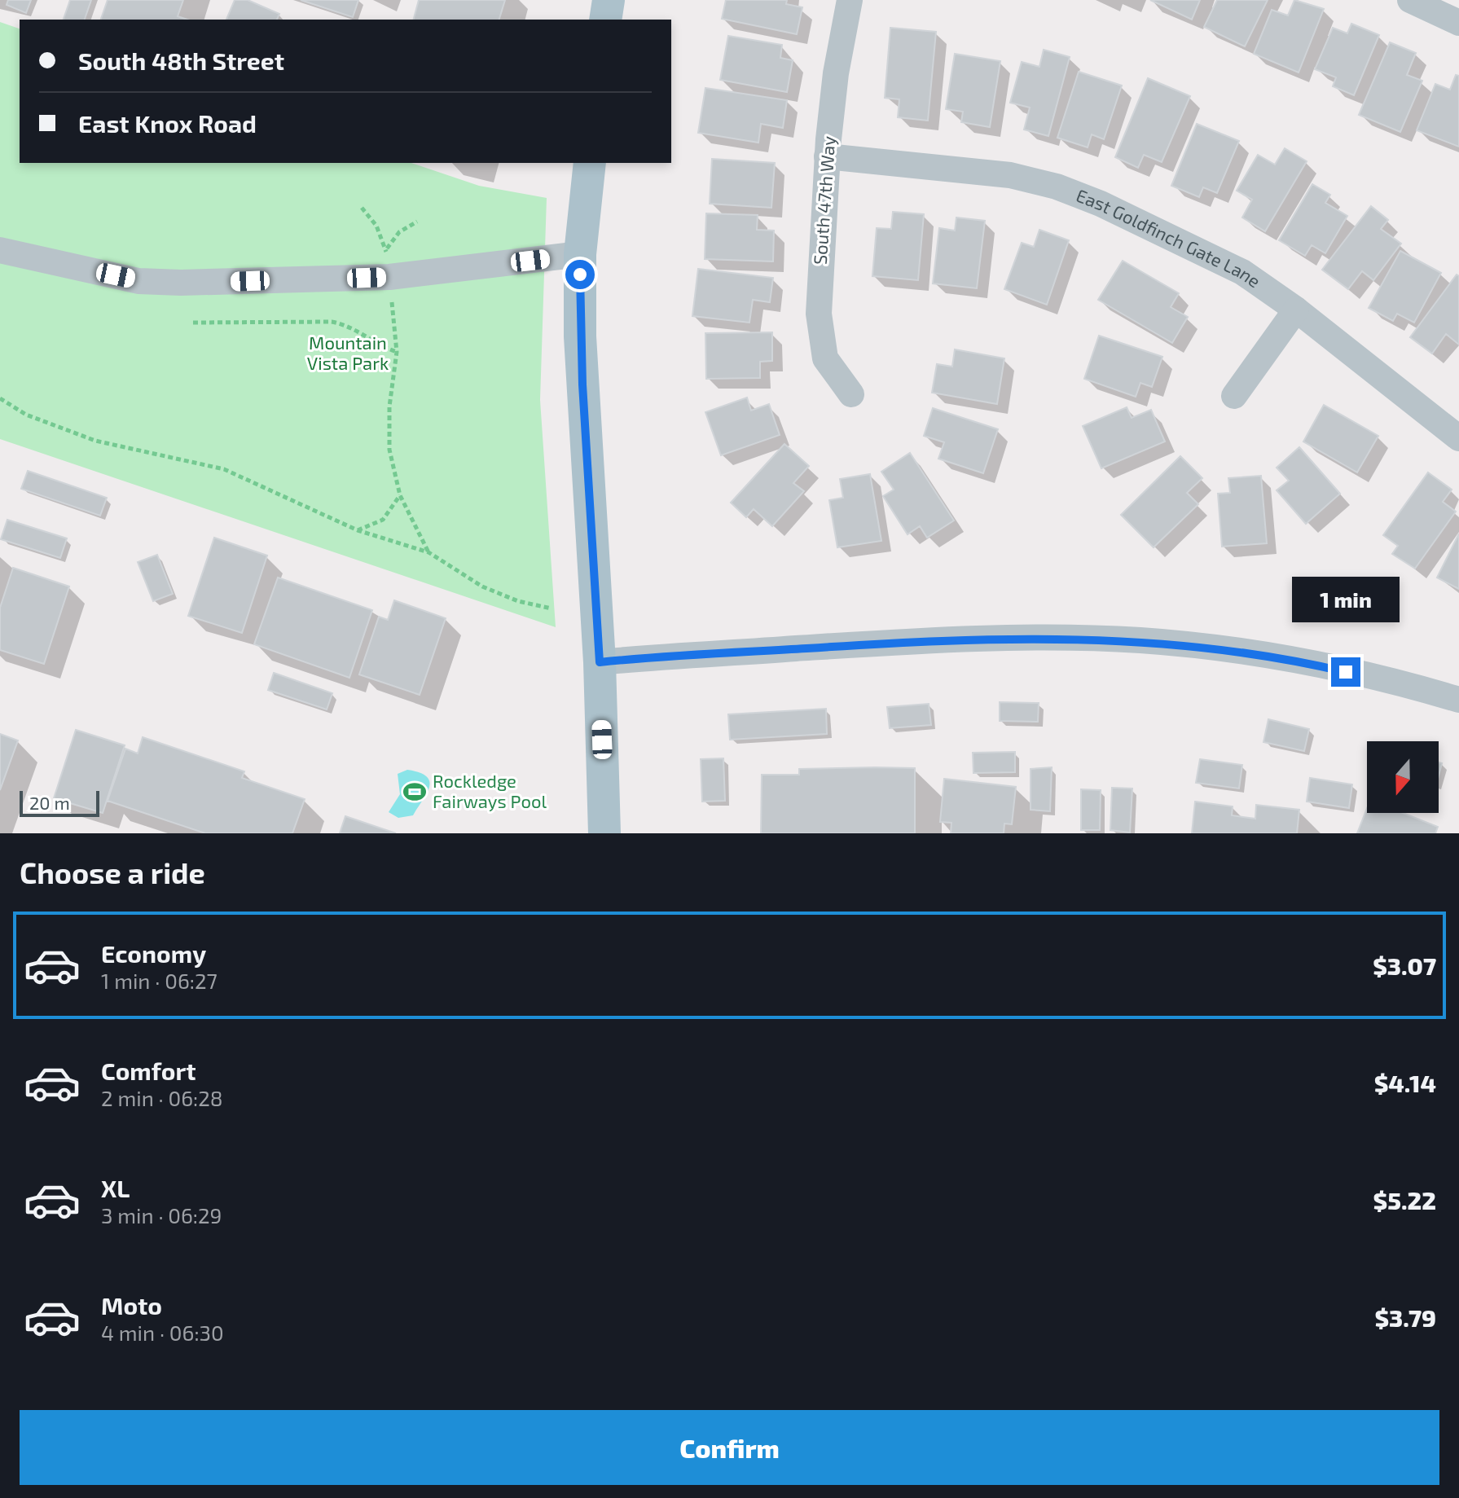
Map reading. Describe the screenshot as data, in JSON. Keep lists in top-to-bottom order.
{
  "streets": {
    "street": ["South 47th Way", "East Goldfinch Gate Lane"]
  },
  "crossings": [
    ["South 47th Way", "East Goldfinch Gate Lane"]
  ],
  "parks": ["Mountain Vista Park"],
  "places": {
    "sports": ["Rockledge Fairways Pool"]
  },
  "scale_bar": "20 m",
  "north": "bottom",
  "page": {
    "banner": ["South 48th Street", "East Knox Road"],
    "bubble": "1 min",
    "scale": "20 m",
    "heading": "Choose a ride",
    "list": [
      {
        "name": "Economy",
        "note": "1 min · 06:27",
        "value": "$3.07"
      },
      {
        "name": "Comfort",
        "note": "2 min · 06:28",
        "value": "$4.14"
      },
      {
        "name": "XL",
        "note": "3 min · 06:29",
        "value": "$5.22"
      },
      {
        "name": "Moto",
        "note": "4 min · 06:30",
        "value": "$3.79"
      }
    ],
    "buttons": "Confirm"
  }
}
